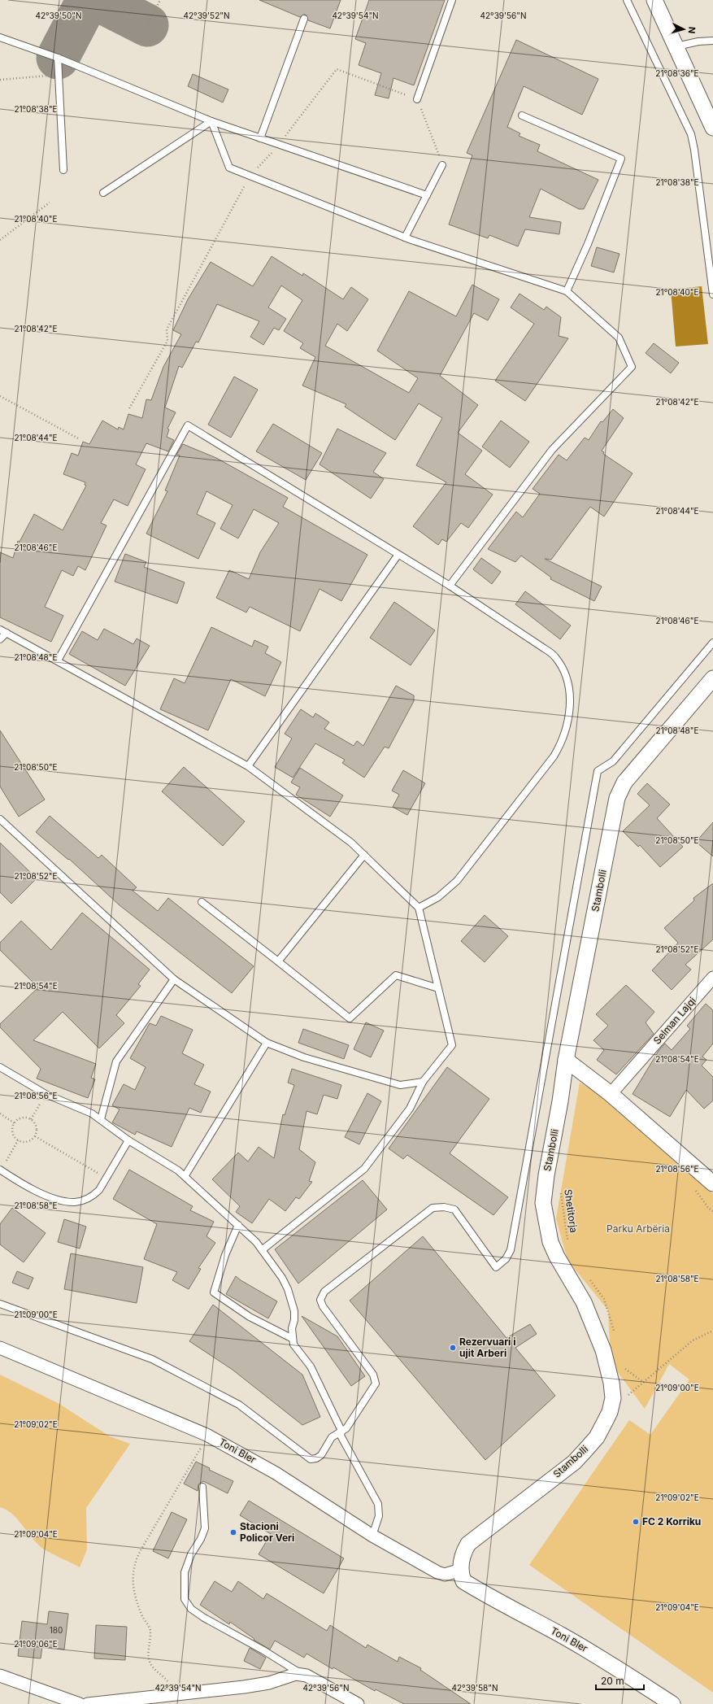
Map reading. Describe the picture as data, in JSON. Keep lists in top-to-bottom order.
{
  "streets": {
    "street": ["Stambolli", "Selman Lajqi", "Toni Bler"],
    "path": ["Shetitorja"]
  },
  "crossings": [
    ["Stambolli", "Toni Bler"]
  ],
  "parks": ["Parku Arbëria"],
  "places": ["Rezervuari i ujit Arberi", "FC 2 Korriku", "Stacioni Policor Veri"],
  "house_numbers": ["180"],
  "scale_bar": "20 m",
  "north": "right",
  "coordinates": [
    "42°39'50\"N",
    "42°39'52\"N",
    "42°39'54\"N",
    "42°39'56\"N",
    "21°08'36\"E",
    "21°08'38\"E",
    "21°08'40\"E",
    "21°08'42\"E",
    "21°08'44\"E",
    "21°08'46\"E",
    "21°08'48\"E",
    "21°08'50\"E",
    "21°08'52\"E",
    "21°08'54\"E",
    "21°08'56\"E",
    "21°08'58\"E",
    "21°09'00\"E",
    "21°09'02\"E",
    "21°09'04\"E",
    "21°09'06\"E",
    "42°39'58\"N"
  ]
}
